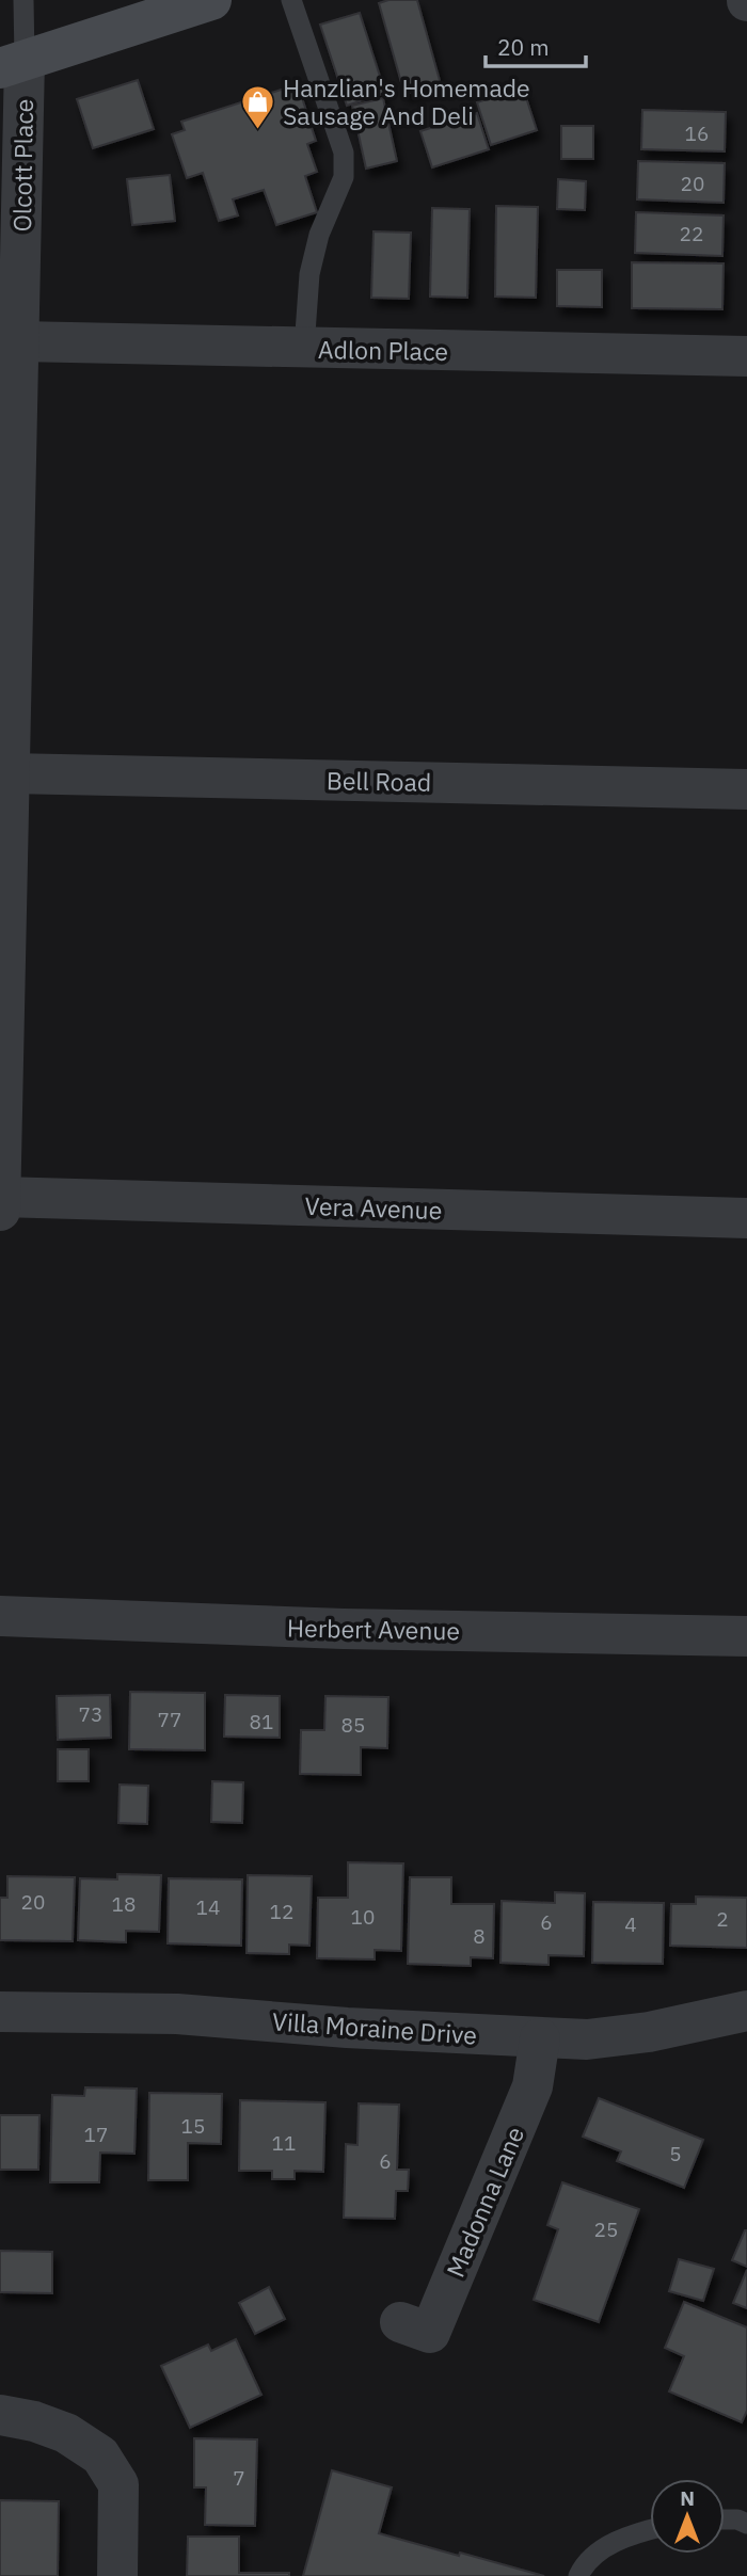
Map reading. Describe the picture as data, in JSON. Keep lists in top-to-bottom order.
{
  "streets": {
    "street": [
      "Olcott Place",
      "Adlon Place",
      "Bell Road",
      "Vera Avenue",
      "Herbert Avenue",
      "Villa Moraine Drive",
      "Madonna Lane"
    ]
  },
  "crossings": [
    ["Olcott Place", "Adlon Place"],
    ["Olcott Place", "Bell Road"],
    ["Olcott Place", "Vera Avenue"],
    ["Villa Moraine Drive", "Madonna Lane"]
  ],
  "places": {
    "shop": ["Hanzlian's Homemade Sausage And Deli"]
  },
  "house_numbers": [
    "16",
    "20",
    "22",
    "73",
    "77",
    "81",
    "85",
    "20",
    "18",
    "14",
    "12",
    "10",
    "2",
    "6",
    "4",
    "8",
    "15",
    "17",
    "11",
    "5",
    "6",
    "25",
    "7"
  ],
  "scale_bar": "20 m",
  "north": "top"
}
